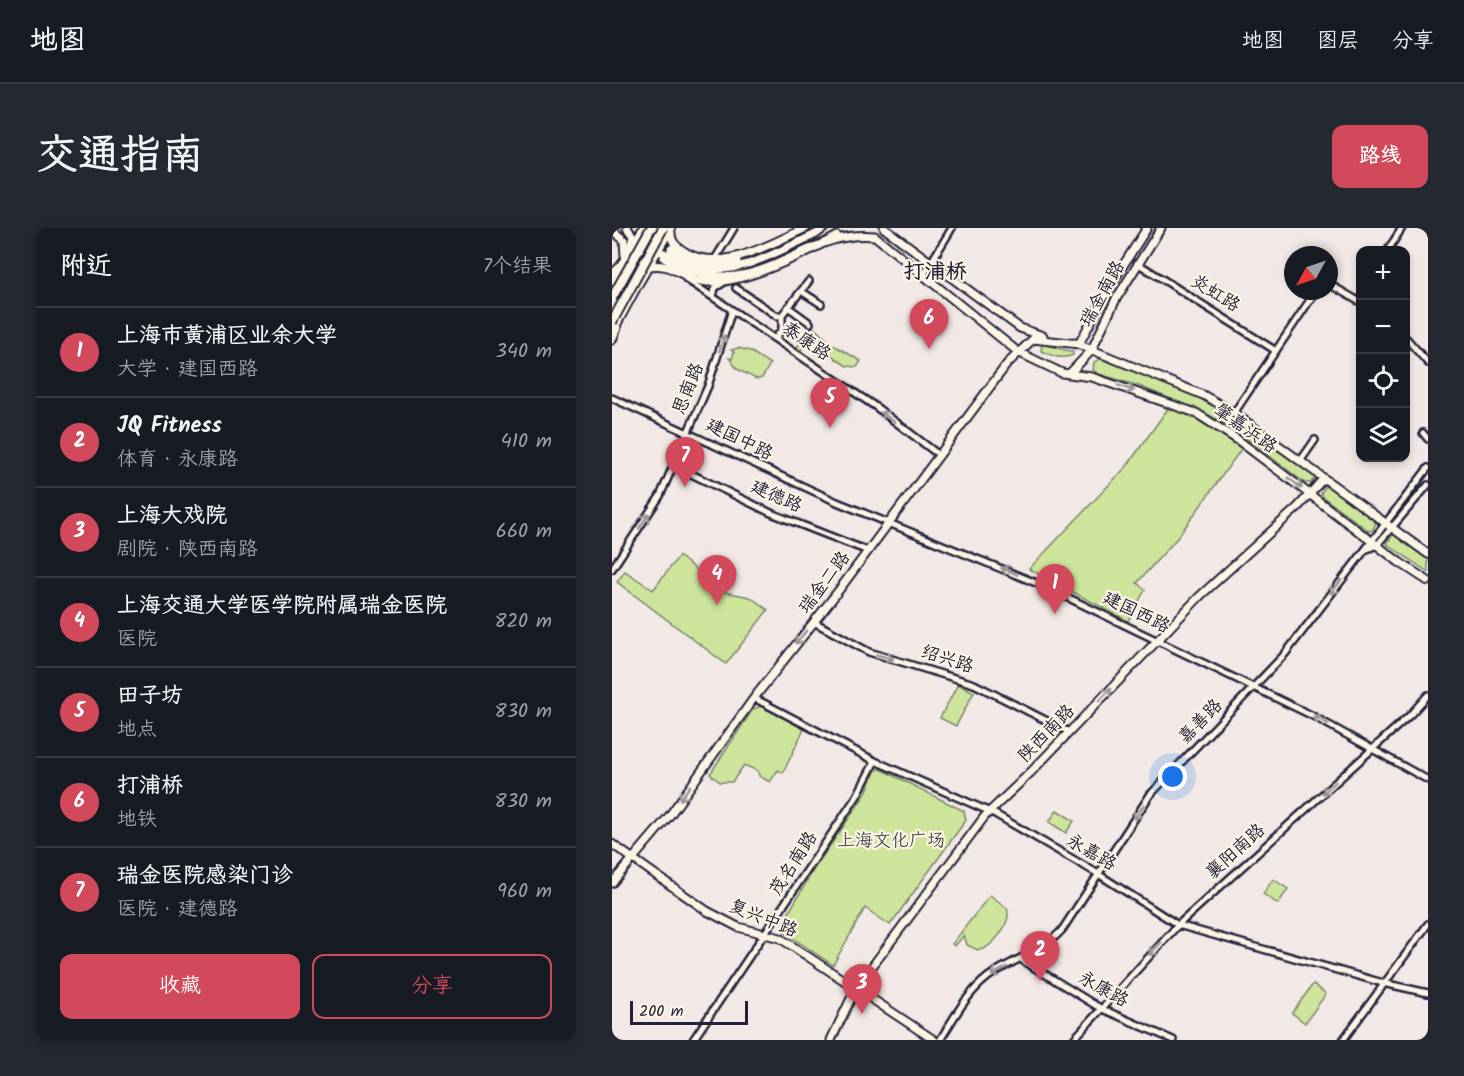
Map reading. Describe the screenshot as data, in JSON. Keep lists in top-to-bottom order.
{
  "streets": {
    "main road": [
      "瑞金南路",
      "肇嘉浜路",
      "瑞金二路",
      "陕西南路",
      "复兴中路"
    ],
    "street": [
      "炎虹路",
      "泰康路",
      "思南路",
      "建国中路",
      "建德路",
      "建国西路",
      "绍兴路",
      "嘉善路",
      "襄阳南路",
      "永嘉路",
      "茂名南路",
      "永康路"
    ]
  },
  "crossings": [
    ["瑞金南路", "炎虹路"],
    ["瑞金南路", "肇嘉浜路"],
    ["瑞金南路", "瑞金二路"],
    ["泰康路", "思南路"],
    ["泰康路", "瑞金二路"],
    ["思南路", "建国中路"],
    ["思南路", "建德路"],
    ["肇嘉浜路", "瑞金二路"],
    ["肇嘉浜路", "嘉善路"],
    ["肇嘉浜路", "陕西南路"],
    ["建国中路", "建国西路"],
    ["建德路", "瑞金二路"],
    ["瑞金二路", "建国西路"],
    ["瑞金二路", "绍兴路"],
    ["瑞金二路", "永嘉路"],
    ["瑞金二路", "复兴中路"],
    ["建国西路", "嘉善路"],
    ["建国西路", "陕西南路"],
    ["建国西路", "襄阳南路"],
    ["绍兴路", "陕西南路"],
    ["嘉善路", "永嘉路"],
    ["嘉善路", "永康路"],
    ["陕西南路", "永嘉路"],
    ["陕西南路", "复兴中路"],
    ["襄阳南路", "永嘉路"],
    ["襄阳南路", "永康路"],
    ["永嘉路", "茂名南路"],
    ["茂名南路", "复兴中路"]
  ],
  "one_way": [
    "泰康路",
    "思南路",
    "建国西路",
    "绍兴路",
    "嘉善路",
    "襄阳南路"
  ],
  "districts": ["打浦桥"],
  "parks": ["上海文化广场"],
  "scale_bar": "200 m",
  "north": "bottom left",
  "page": {
    "header": "地图",
    "nav": ["地图", "图层", "分享"],
    "title": "交通指南",
    "buttons": [
      "路线",
      ["收藏", "分享"]
    ],
    "heading": ["附近", "7个结果"],
    "map_buttons": ["+", "−"],
    "pins": [
      "6",
      "5",
      "7",
      "4",
      "1",
      "2",
      "3"
    ],
    "list": [
      {
        "mark": "1",
        "name": "上海市黄浦区业余大学",
        "note": "大学 · 建国西路",
        "value": "340 m"
      },
      {
        "mark": "2",
        "name": "JQ Fitness",
        "note": "体育 · 永康路",
        "value": "410 m"
      },
      {
        "mark": "3",
        "name": "上海大戏院",
        "note": "剧院 · 陕西南路",
        "value": "660 m"
      },
      {
        "mark": "4",
        "name": "上海交通大学医学院附属瑞金医院",
        "note": "医院",
        "value": "820 m"
      },
      {
        "mark": "5",
        "name": "田子坊",
        "note": "地点",
        "value": "830 m"
      },
      {
        "mark": "6",
        "name": "打浦桥",
        "note": "地铁",
        "value": "830 m"
      },
      {
        "mark": "7",
        "name": "瑞金医院感染门诊",
        "note": "医院 · 建德路",
        "value": "960 m"
      }
    ],
    "scale": "200 m"
  }
}
